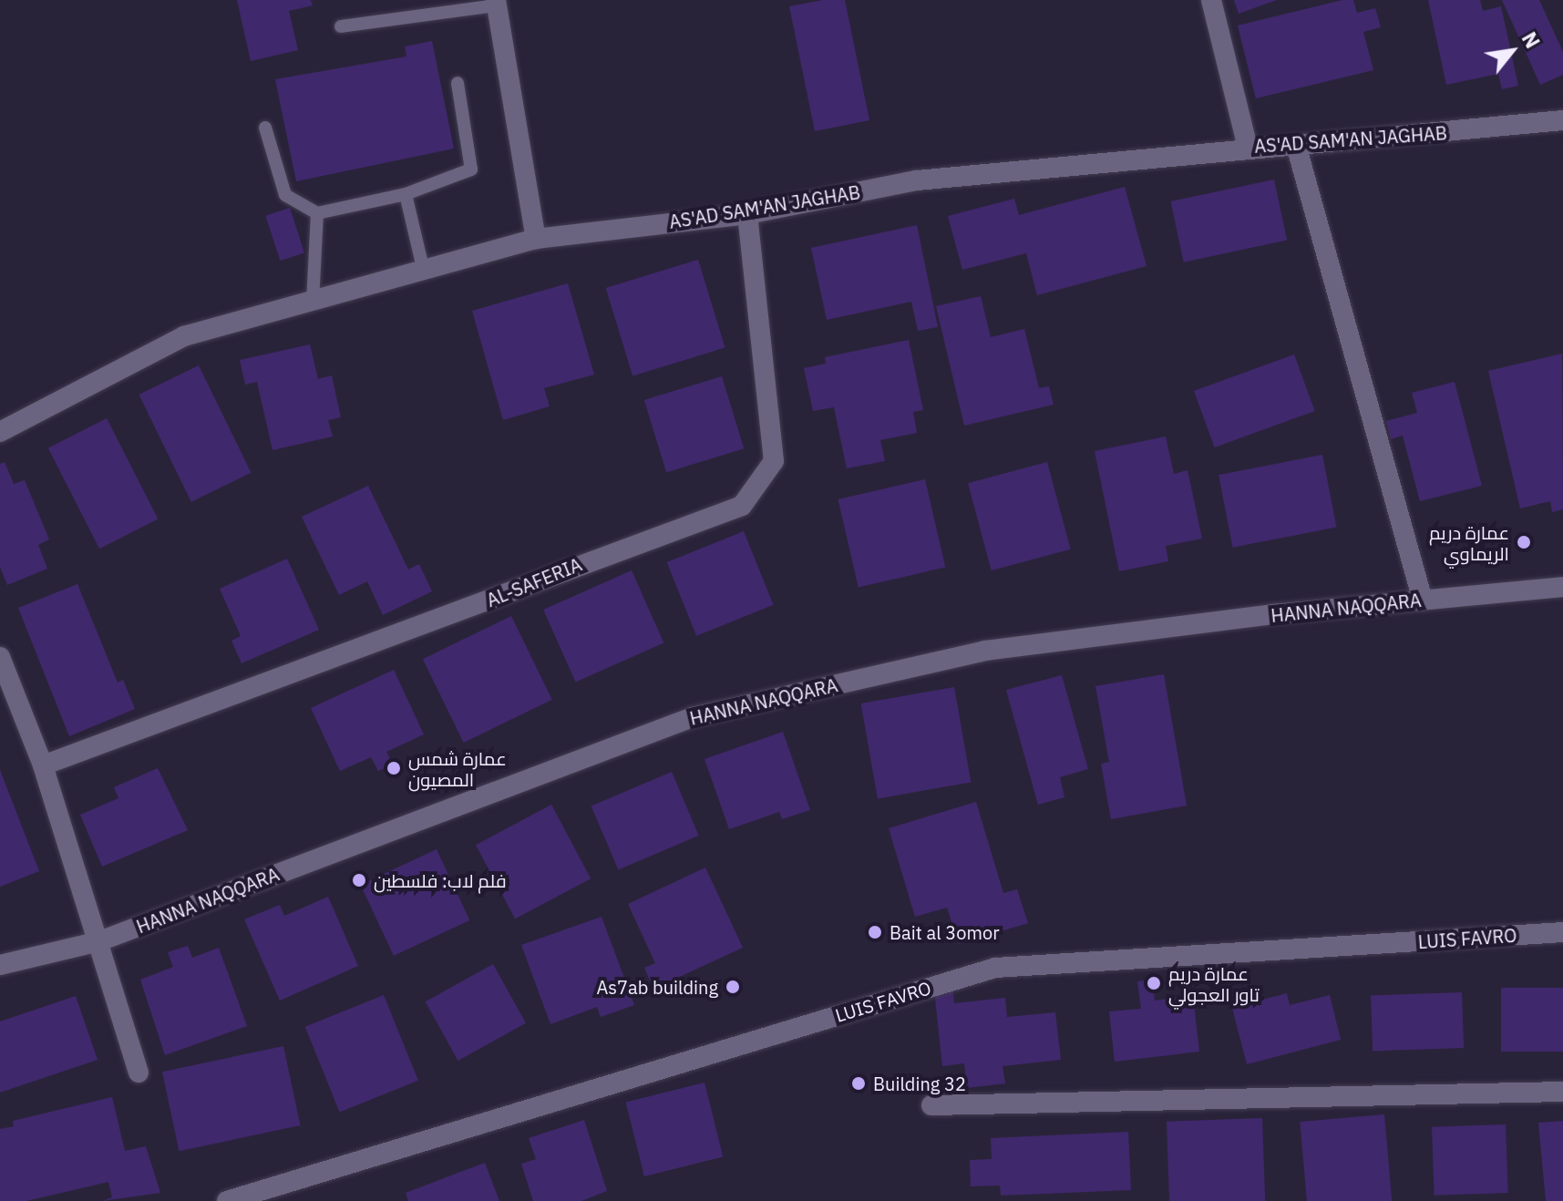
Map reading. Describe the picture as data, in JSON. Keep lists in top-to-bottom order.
{
  "streets": {
    "street": [
      "AS'AD SAM'AN JAGHAB",
      "AL-SAFERIA",
      "HANNA NAQQARA",
      "LUIS FAVRO"
    ]
  },
  "crossings": [
    ["AS'AD SAM'AN JAGHAB", "AL-SAFERIA"]
  ],
  "places": [
    "عمارة دريم الريماوي",
    "عمارة شمس المصيون",
    "فلم لاب: فلسطين",
    "Bait al 3omor",
    "عمارة دريم تاور العجولي",
    "As7ab building",
    "Building 32"
  ],
  "north": "top right"
}
